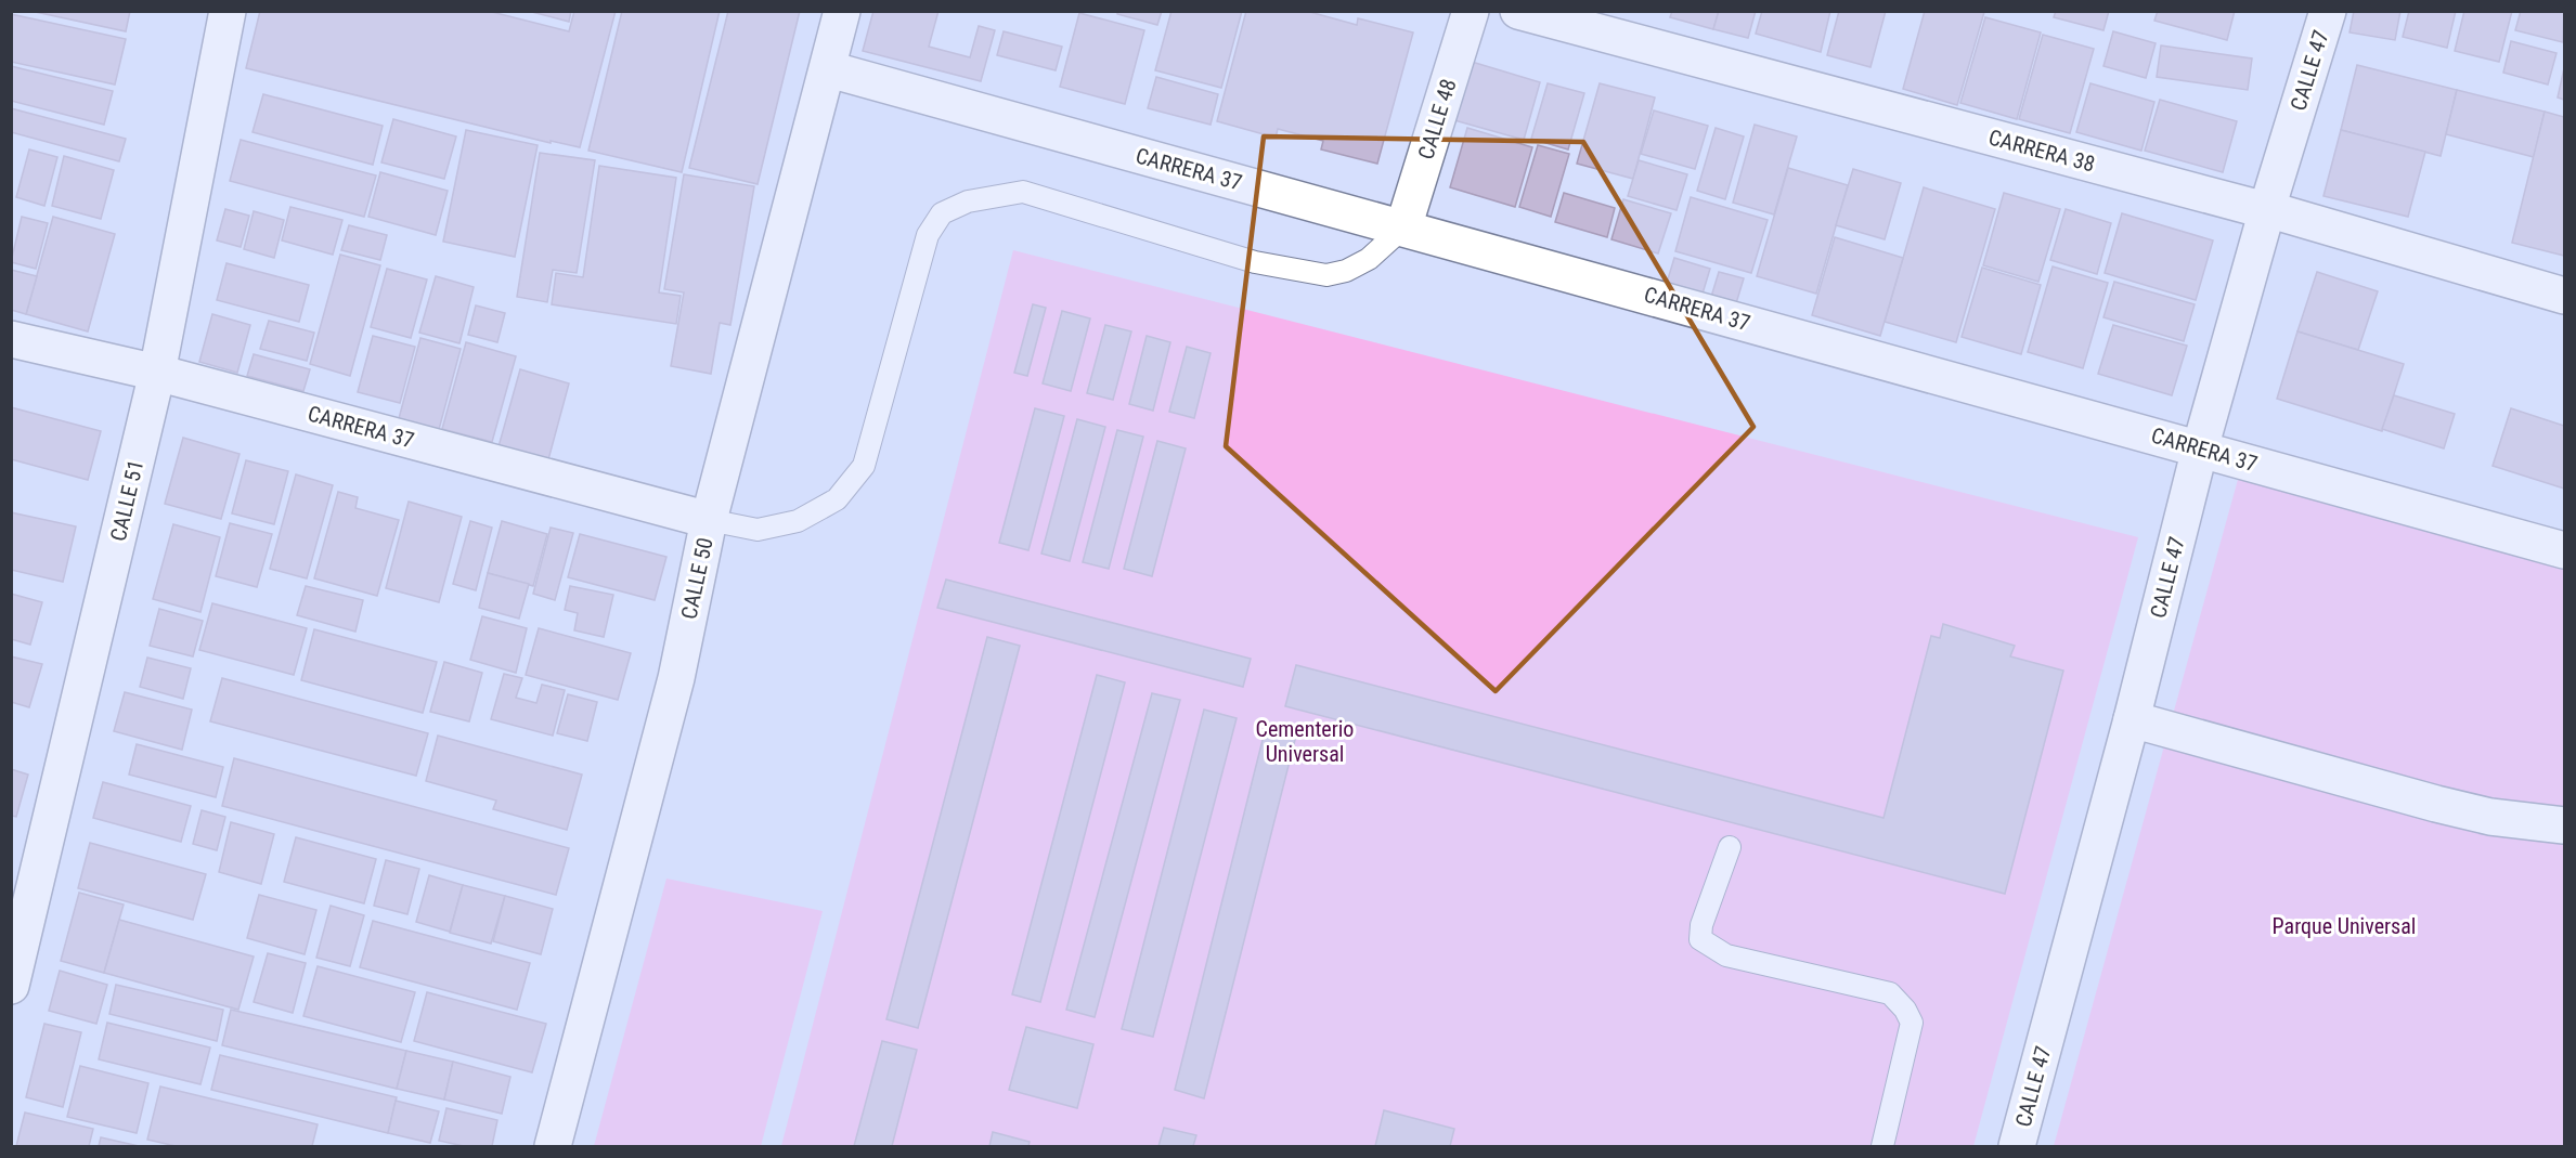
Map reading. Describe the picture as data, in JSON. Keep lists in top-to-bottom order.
{
  "streets": {
    "street": [
      "CALLE 47",
      "CALLE 48",
      "CARRERA 38",
      "CARRERA 37",
      "CALLE 51",
      "CALLE 50"
    ]
  },
  "crossings": [
    ["CALLE 47", "CARRERA 38"],
    ["CALLE 47", "CARRERA 37"],
    ["CALLE 48", "CARRERA 37"],
    ["CARRERA 37", "CALLE 51"],
    ["CARRERA 37", "CALLE 50"]
  ],
  "parks": ["Cementerio Universal", "Parque Universal"]
}
